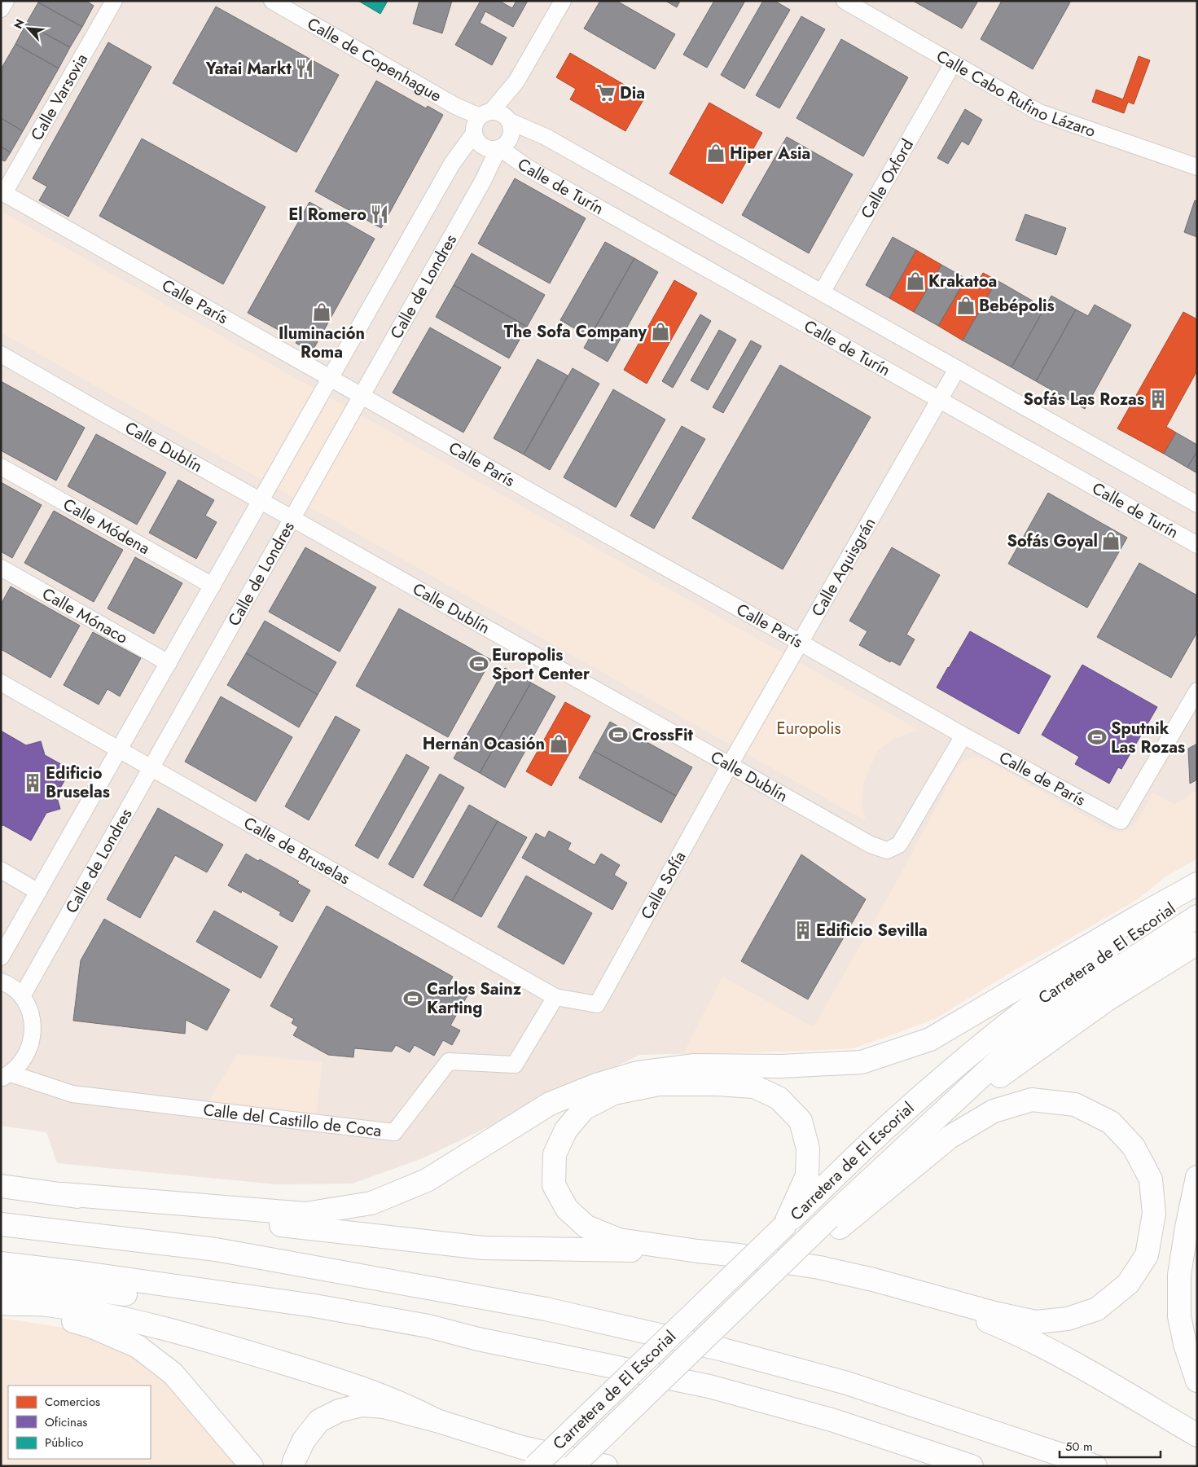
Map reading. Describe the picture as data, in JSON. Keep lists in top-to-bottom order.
{
  "streets": {
    "highway": ["Carretera de El Escorial"],
    "street": [
      "Calle de Copenhague",
      "Calle Cabo Rufino Lázaro",
      "Calle Varsovia",
      "Calle Oxford",
      "Calle de Turín",
      "Calle de Londres",
      "Calle París",
      "Calle Dublín",
      "Calle Módena",
      "Calle Aquisgrán",
      "Calle Mónaco",
      "Calle de París",
      "Calle de Bruselas",
      "Calle Sofía",
      "Calle del Castillo de Coca"
    ]
  },
  "crossings": [
    ["Calle de Copenhague", "Calle de Turín"],
    ["Calle de Copenhague", "Calle de Londres"],
    ["Calle Cabo Rufino Lázaro", "Calle Oxford"],
    ["Calle Varsovia", "Calle París"],
    ["Calle Oxford", "Calle de Turín"],
    ["Calle de Turín", "Calle de Londres"],
    ["Calle de Turín", "Calle Aquisgrán"],
    ["Calle de Londres", "Calle París"],
    ["Calle de Londres", "Calle Dublín"],
    ["Calle de Londres", "Calle de Bruselas"],
    ["Calle París", "Calle Dublín"],
    ["Calle París", "Calle Aquisgrán"],
    ["Calle París", "Calle de París"],
    ["Calle Dublín", "Calle Aquisgrán"],
    ["Calle Dublín", "Calle de París"],
    ["Calle Dublín", "Calle Sofía"],
    ["Calle Aquisgrán", "Calle Sofía"],
    ["Calle de Bruselas", "Calle Sofía"],
    ["Calle de Bruselas", "Calle del Castillo de Coca"]
  ],
  "parks": ["Europolis"],
  "places": {
    "restaurant": ["Yatai Markt", "El Romero"],
    "supermarket": ["Dia"],
    "shop": [
      "Hiper Asia",
      "Krakatoa",
      "Bebépolis",
      "Iluminación Roma",
      "The Sofa Company",
      "Sofás Goyal",
      "Hernán Ocasión"
    ],
    "building": ["Sofás Las Rozas", "Edificio Bruselas", "Edificio Sevilla"],
    "sports": [
      "Europolis Sport Center",
      "CrossFit",
      "Sputnik Las Rozas",
      "Carlos Sainz Karting"
    ]
  },
  "legend": ["Comercios", "Oficinas", "Público"],
  "scale_bar": "50 m",
  "north": "top left"
}
